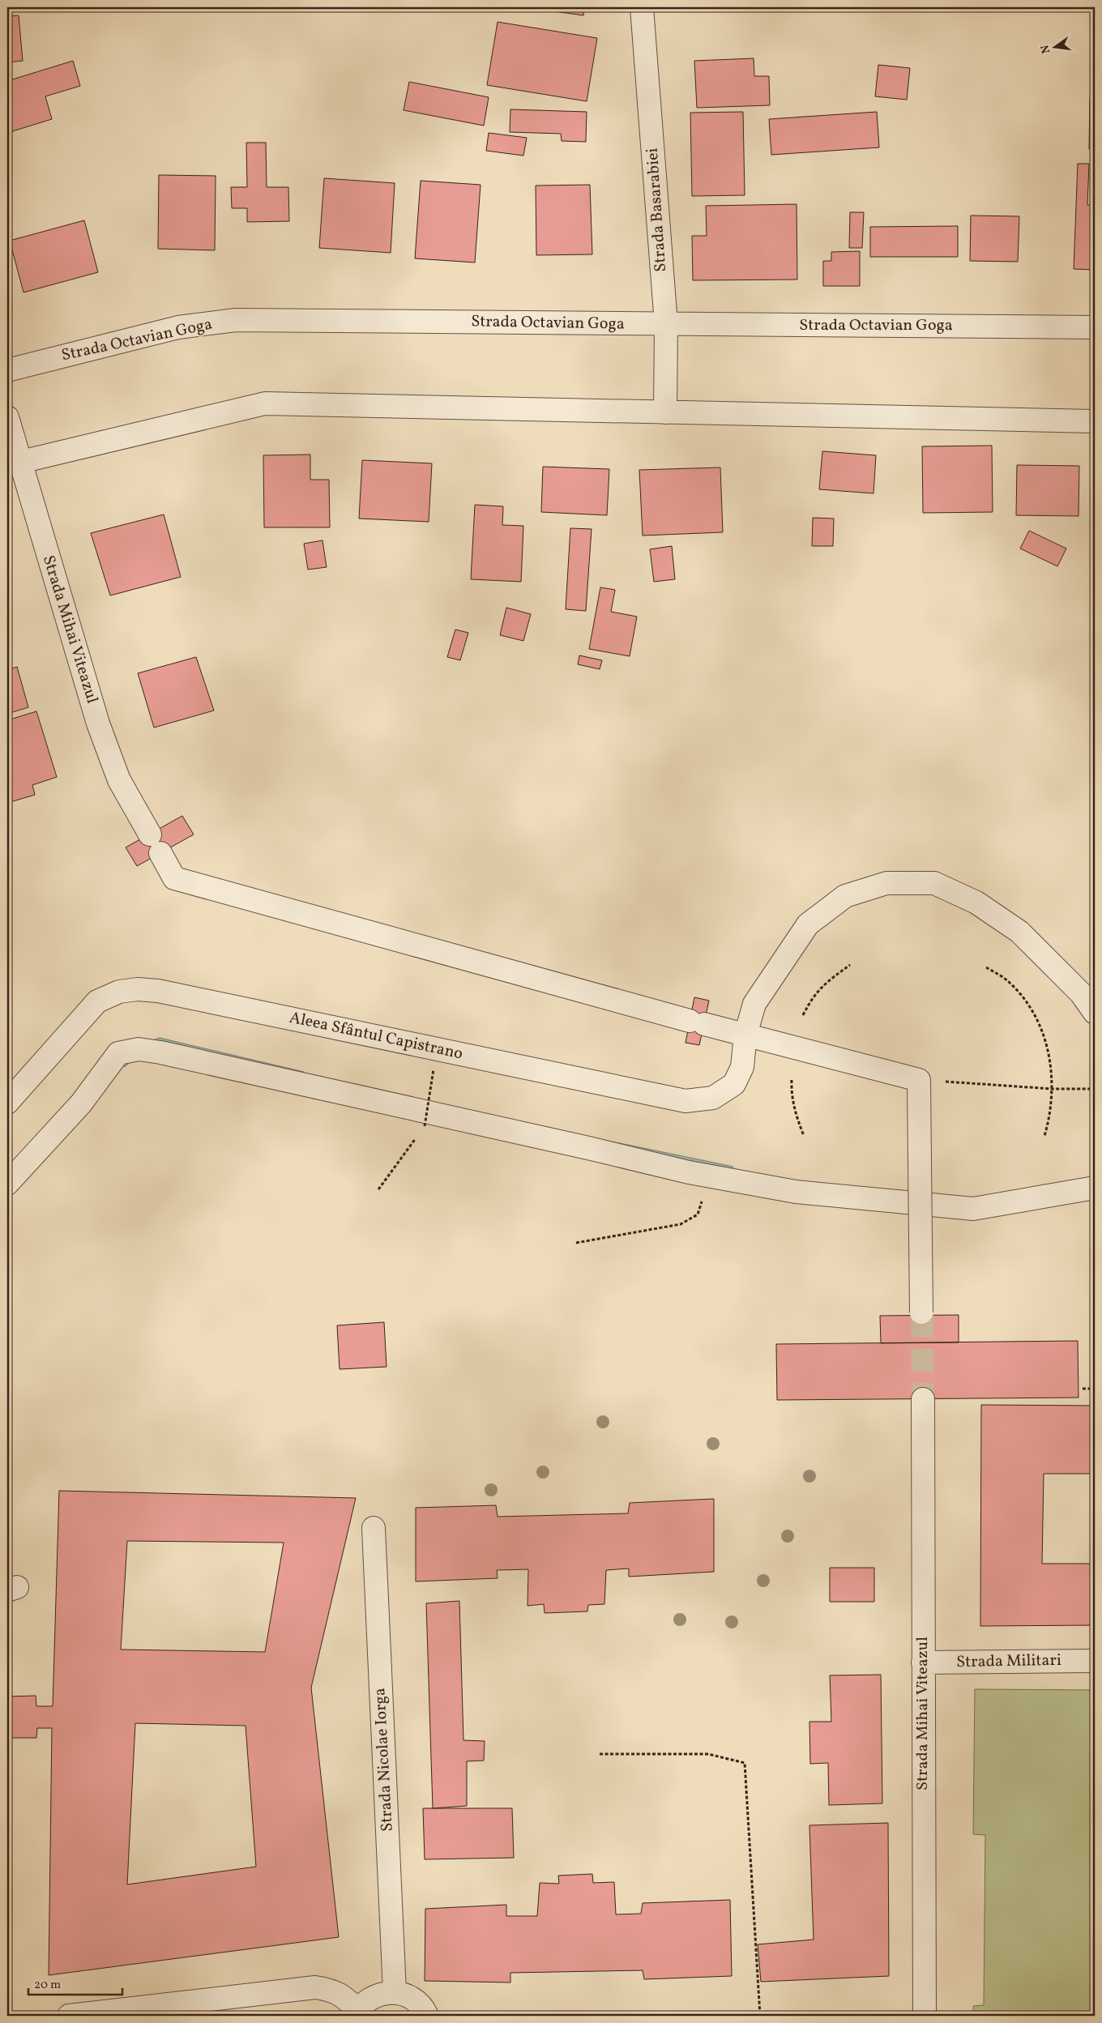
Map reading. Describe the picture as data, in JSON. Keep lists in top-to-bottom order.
{
  "streets": {
    "street": [
      "Strada Basarabiei",
      "Strada Octavian Goga",
      "Strada Mihai Viteazul",
      "Aleea Sfântul Capistrano",
      "Strada Militari",
      "Strada Nicolae Iorga"
    ]
  },
  "crossings": [
    ["Strada Basarabiei", "Strada Octavian Goga"],
    ["Strada Mihai Viteazul", "Aleea Sfântul Capistrano"],
    ["Strada Mihai Viteazul", "Strada Militari"]
  ],
  "scale_bar": "20 m",
  "north": "left"
}
